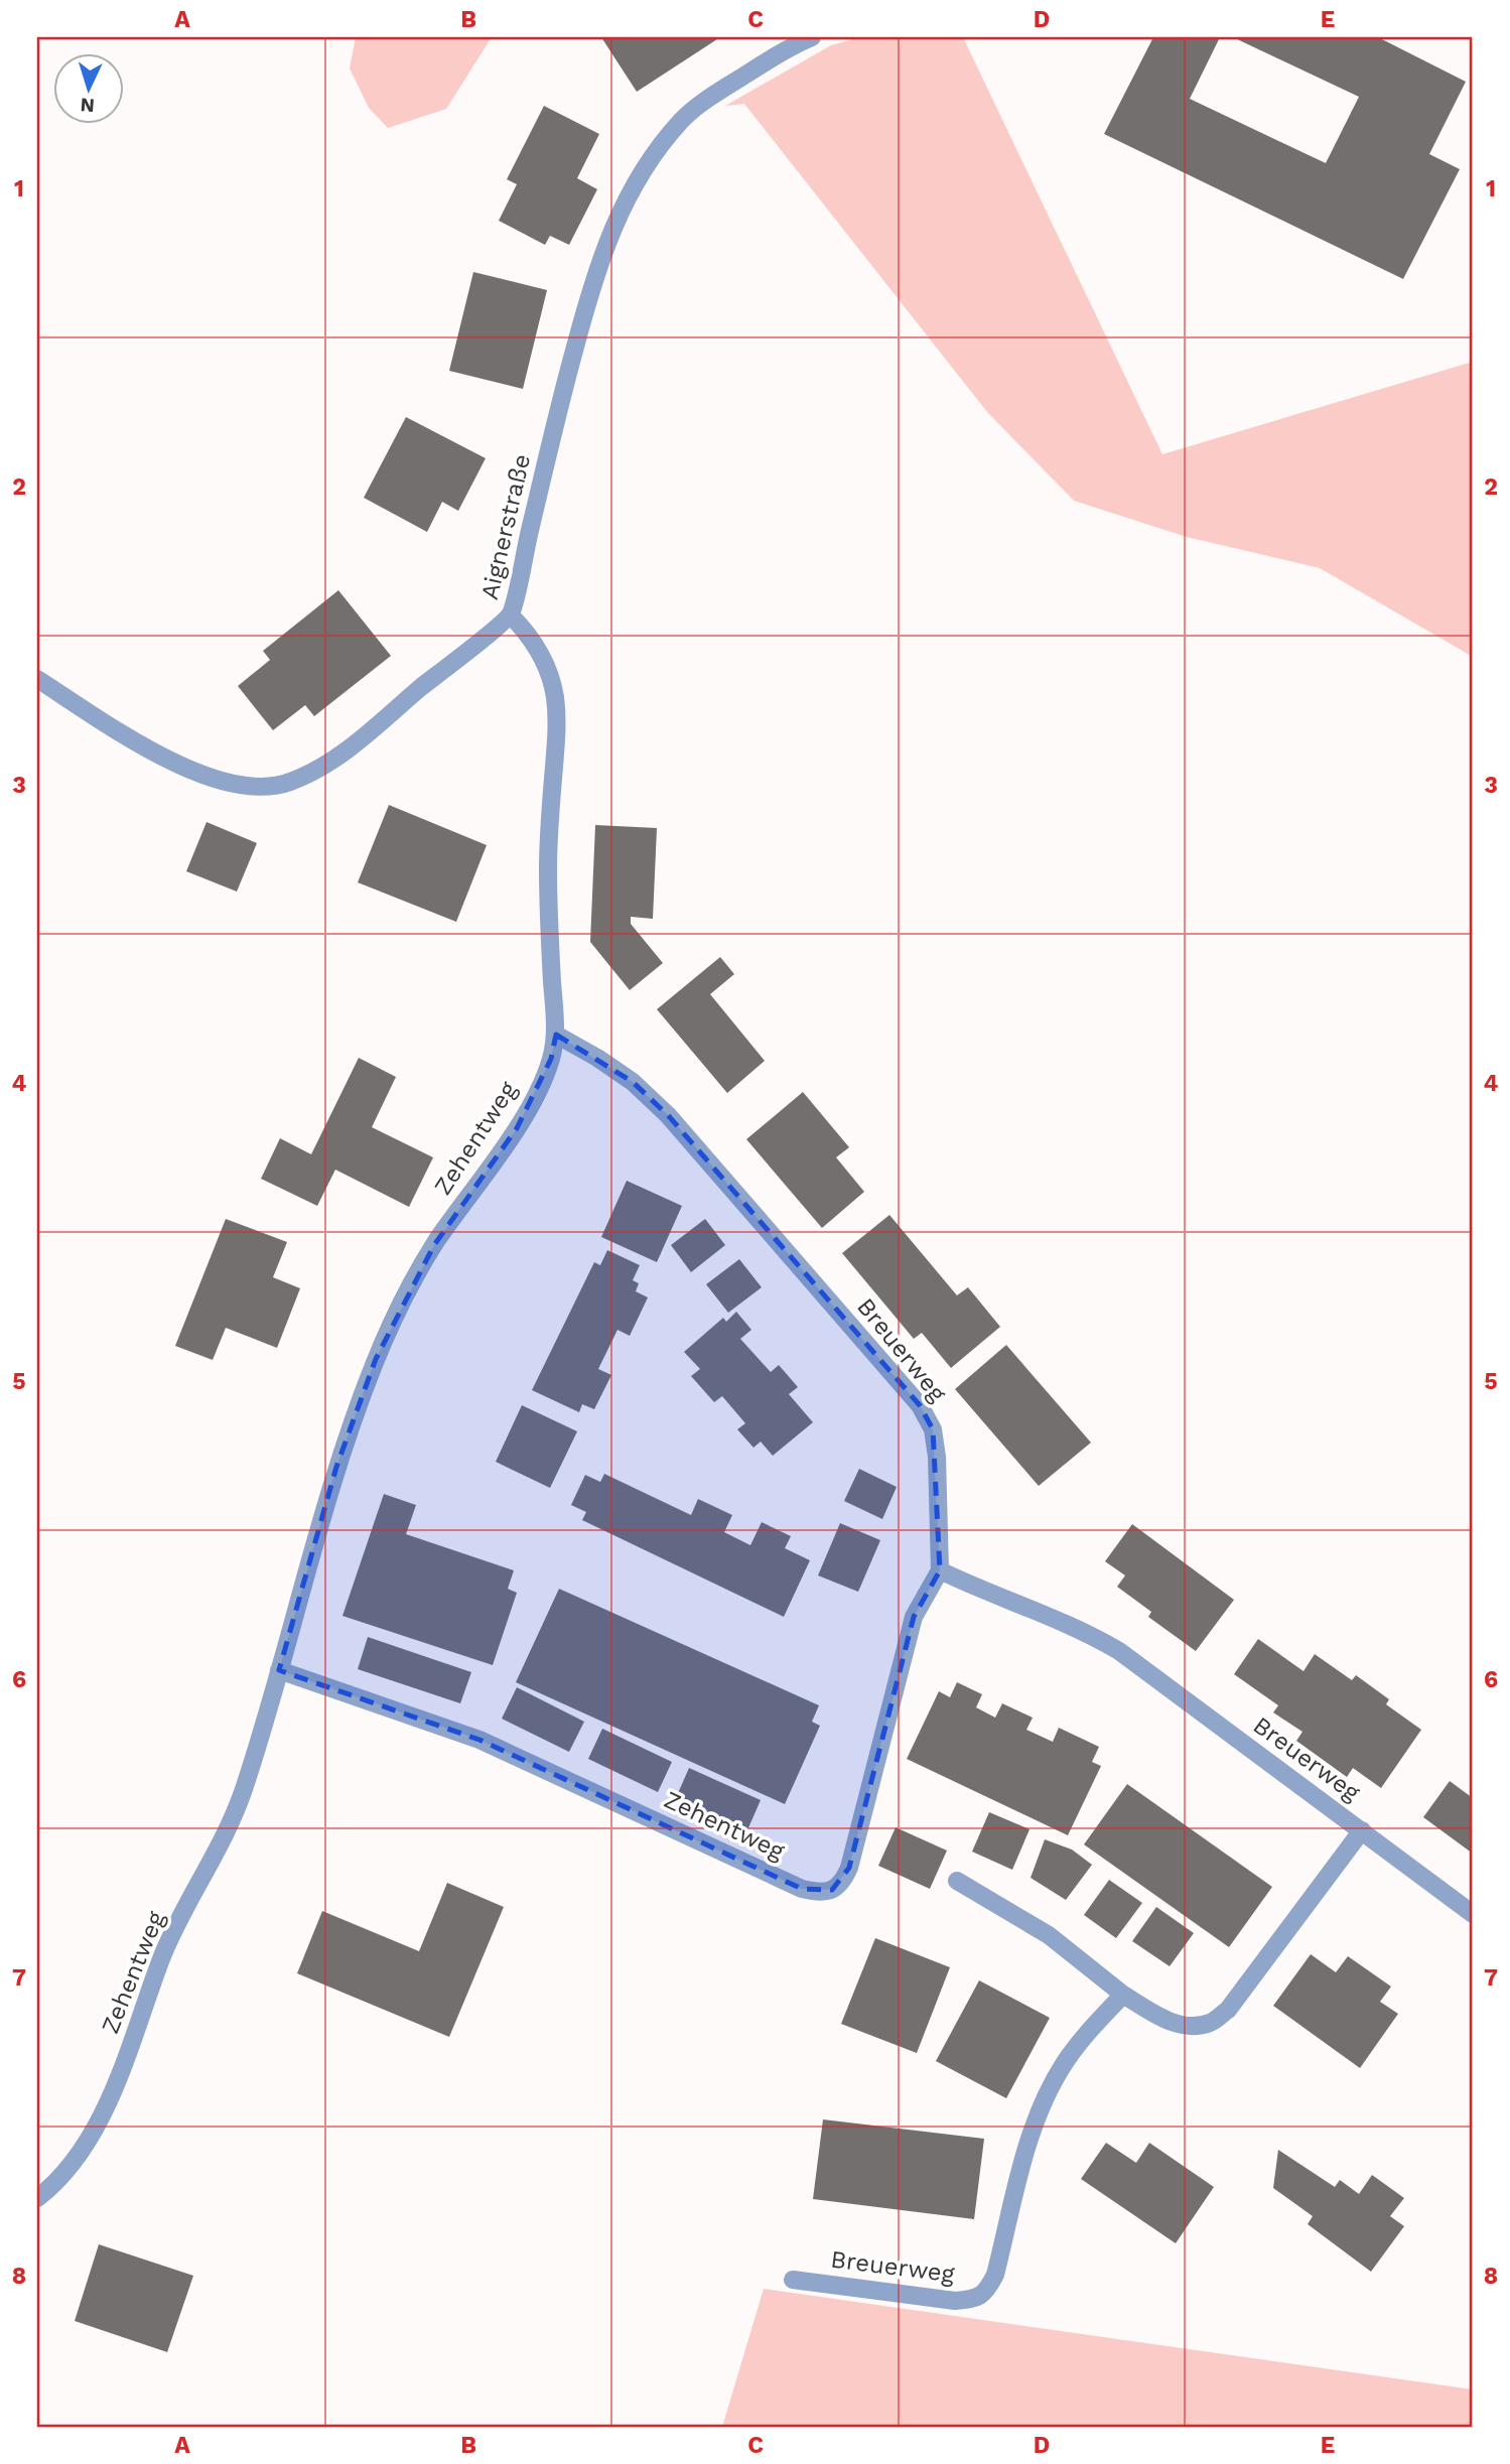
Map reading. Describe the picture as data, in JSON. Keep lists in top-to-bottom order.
{
  "streets": {
    "street": ["Aignerstraße", "Zehentweg", "Breuerweg"]
  },
  "crossings": [
    ["Aignerstraße", "Zehentweg"],
    ["Zehentweg", "Breuerweg"]
  ],
  "north": "bottom",
  "grid": {
    "columns": [
      "A",
      "B",
      "C",
      "D",
      "E"
    ],
    "rows": [
      "1",
      "2",
      "3",
      "4",
      "5",
      "6",
      "7",
      "8"
    ]
  }
}
